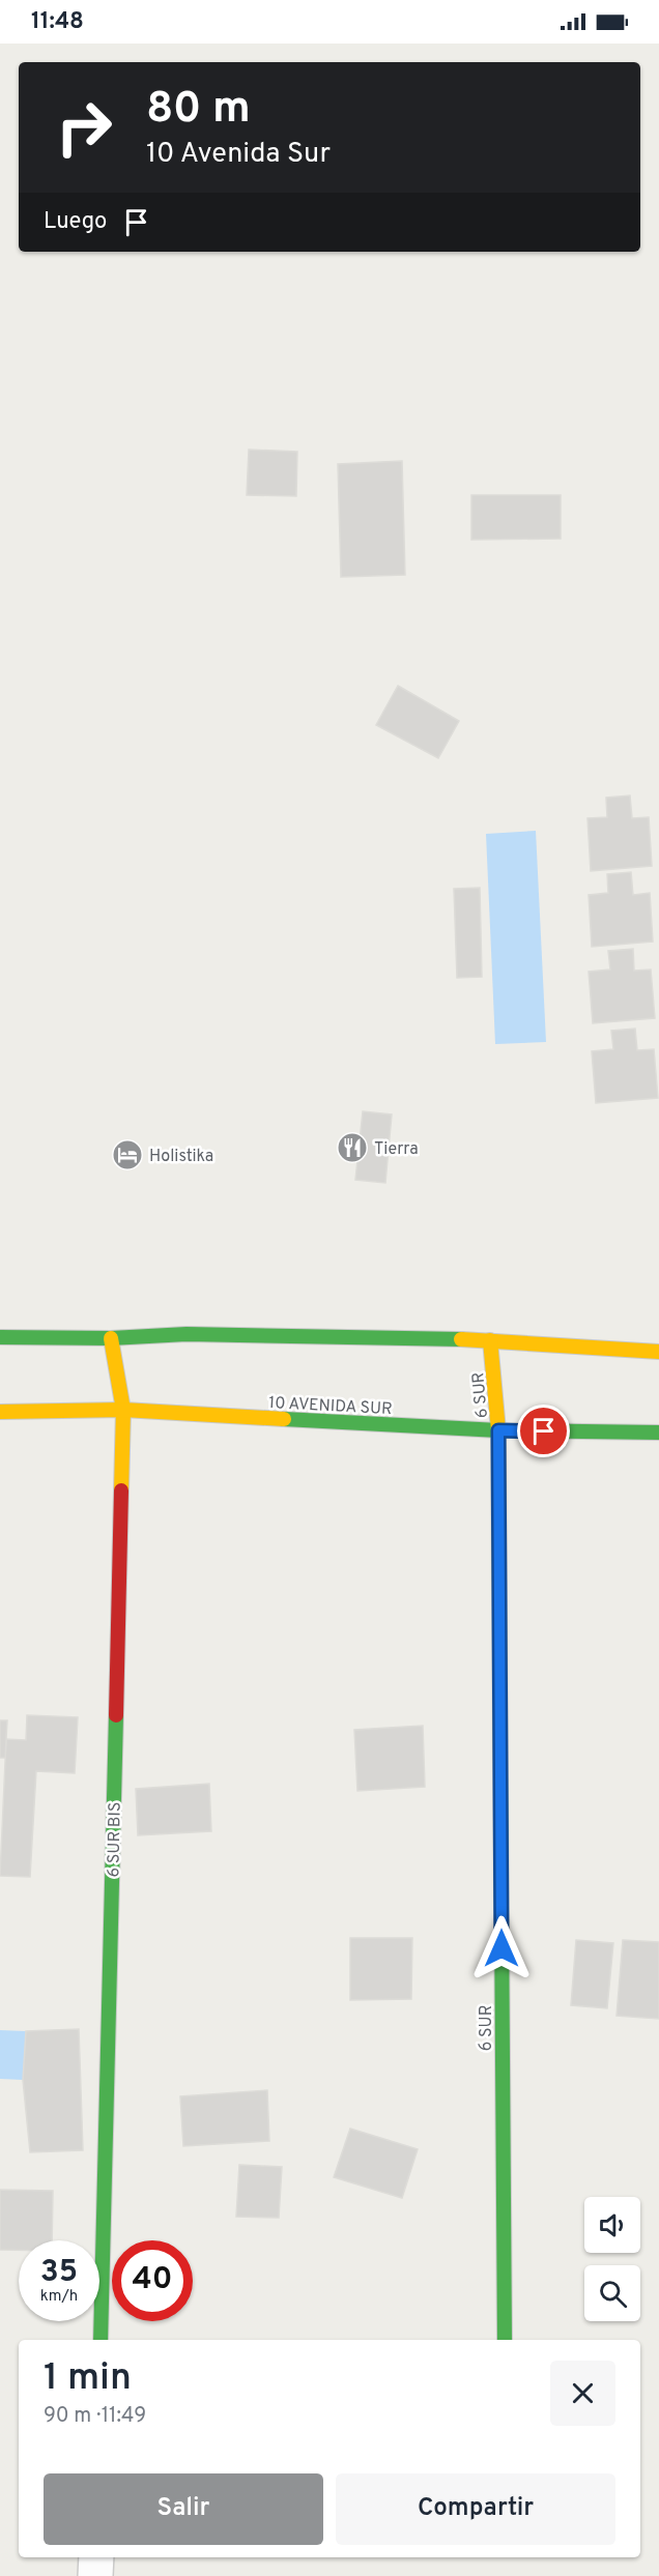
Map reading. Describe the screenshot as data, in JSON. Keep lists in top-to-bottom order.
{
  "streets": {
    "street": ["6 SUR", "10 AVENIDA SUR", "6 SUR BIS"]
  },
  "crossings": [
    ["6 SUR", "10 AVENIDA SUR"],
    ["10 AVENIDA SUR", "6 SUR BIS"]
  ],
  "places": {
    "restaurant": ["Tierra"],
    "hotel": ["Holistika"]
  },
  "page": {
    "status": "11:48",
    "turn": ["80 m", "10 Avenida Sur"],
    "then": "Luego",
    "speed": "35 km/h",
    "limit": "40",
    "heading": ["1 min", "90 m · 11:49"],
    "buttons": ["Salir", "Compartir"]
  }
}
